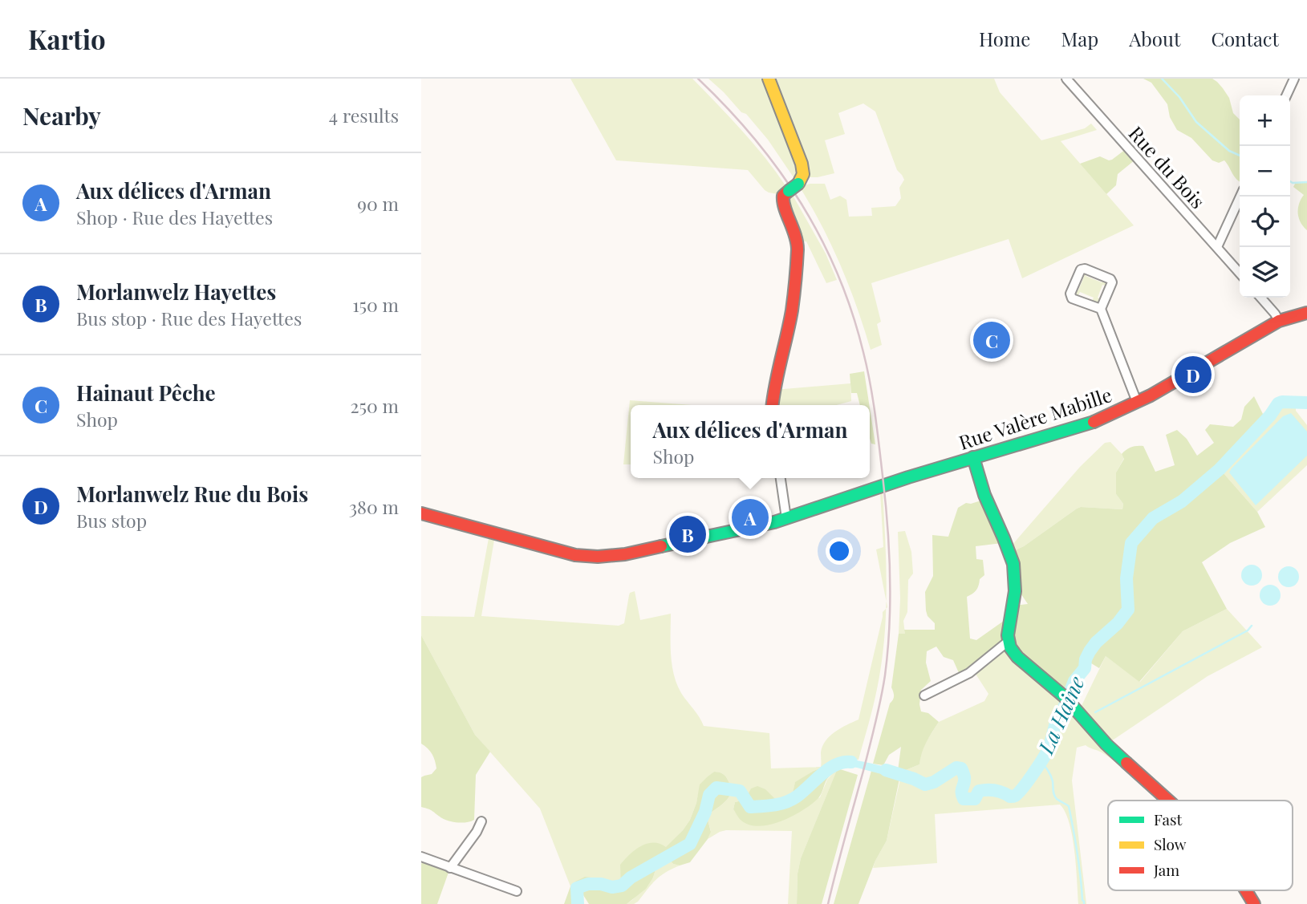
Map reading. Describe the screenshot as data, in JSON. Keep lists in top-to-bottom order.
{
  "streets": {
    "street": ["Rue du Bois", "Rue Valère Mabille"]
  },
  "water": ["La Haine"],
  "legend": ["Fast", "Slow", "Jam"],
  "page": {
    "header": "Kartio",
    "nav": [
      "Home",
      "Map",
      "About",
      "Contact"
    ],
    "heading": ["Nearby", "4 results"],
    "map_buttons": ["+", "−"],
    "list": [
      {
        "mark": "A",
        "name": "Aux délices d'Arman",
        "note": "Shop · Rue des Hayettes",
        "value": "90 m"
      },
      {
        "mark": "B",
        "name": "Morlanwelz Hayettes",
        "note": "Bus stop · Rue des Hayettes",
        "value": "150 m"
      },
      {
        "mark": "C",
        "name": "Hainaut Pêche",
        "note": "Shop",
        "value": "250 m"
      },
      {
        "mark": "D",
        "name": "Morlanwelz Rue du Bois",
        "note": "Bus stop",
        "value": "380 m"
      }
    ],
    "pins": [
      "C",
      "D",
      "A",
      "B"
    ],
    "popup": ["Aux délices d'Arman", "Shop"]
  }
}
